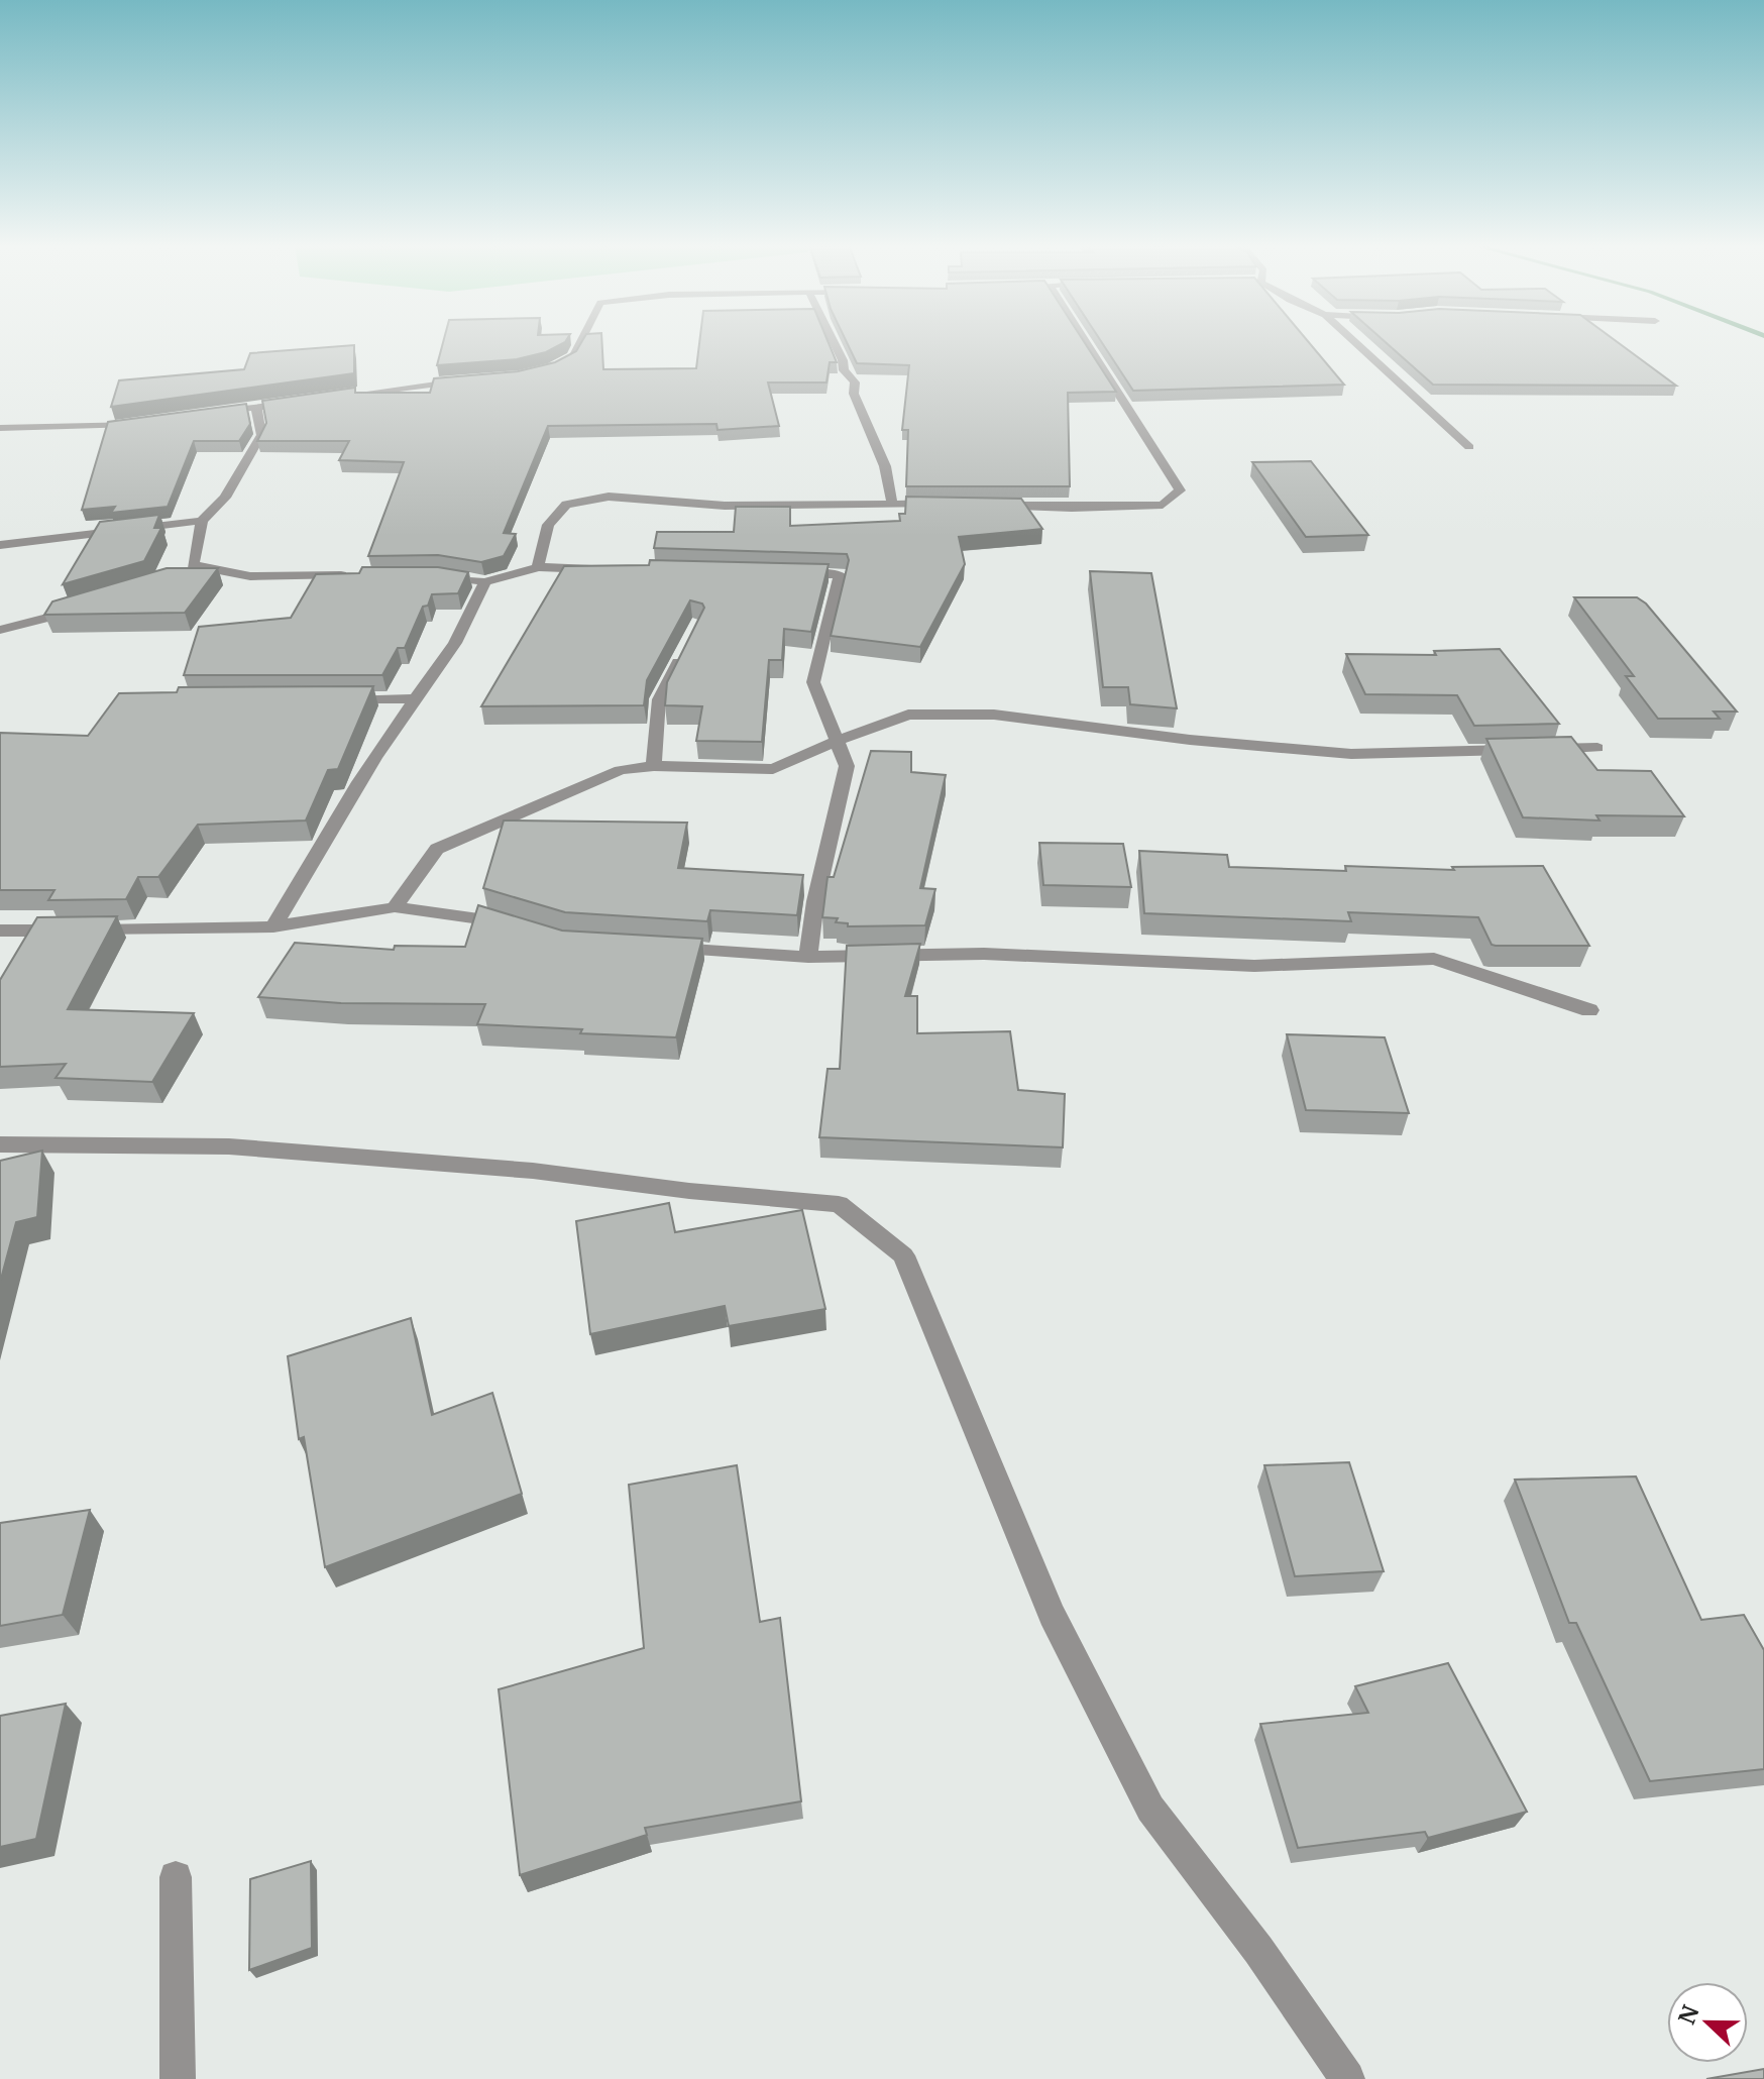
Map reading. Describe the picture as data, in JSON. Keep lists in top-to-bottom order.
{
  "north": "left"
}
